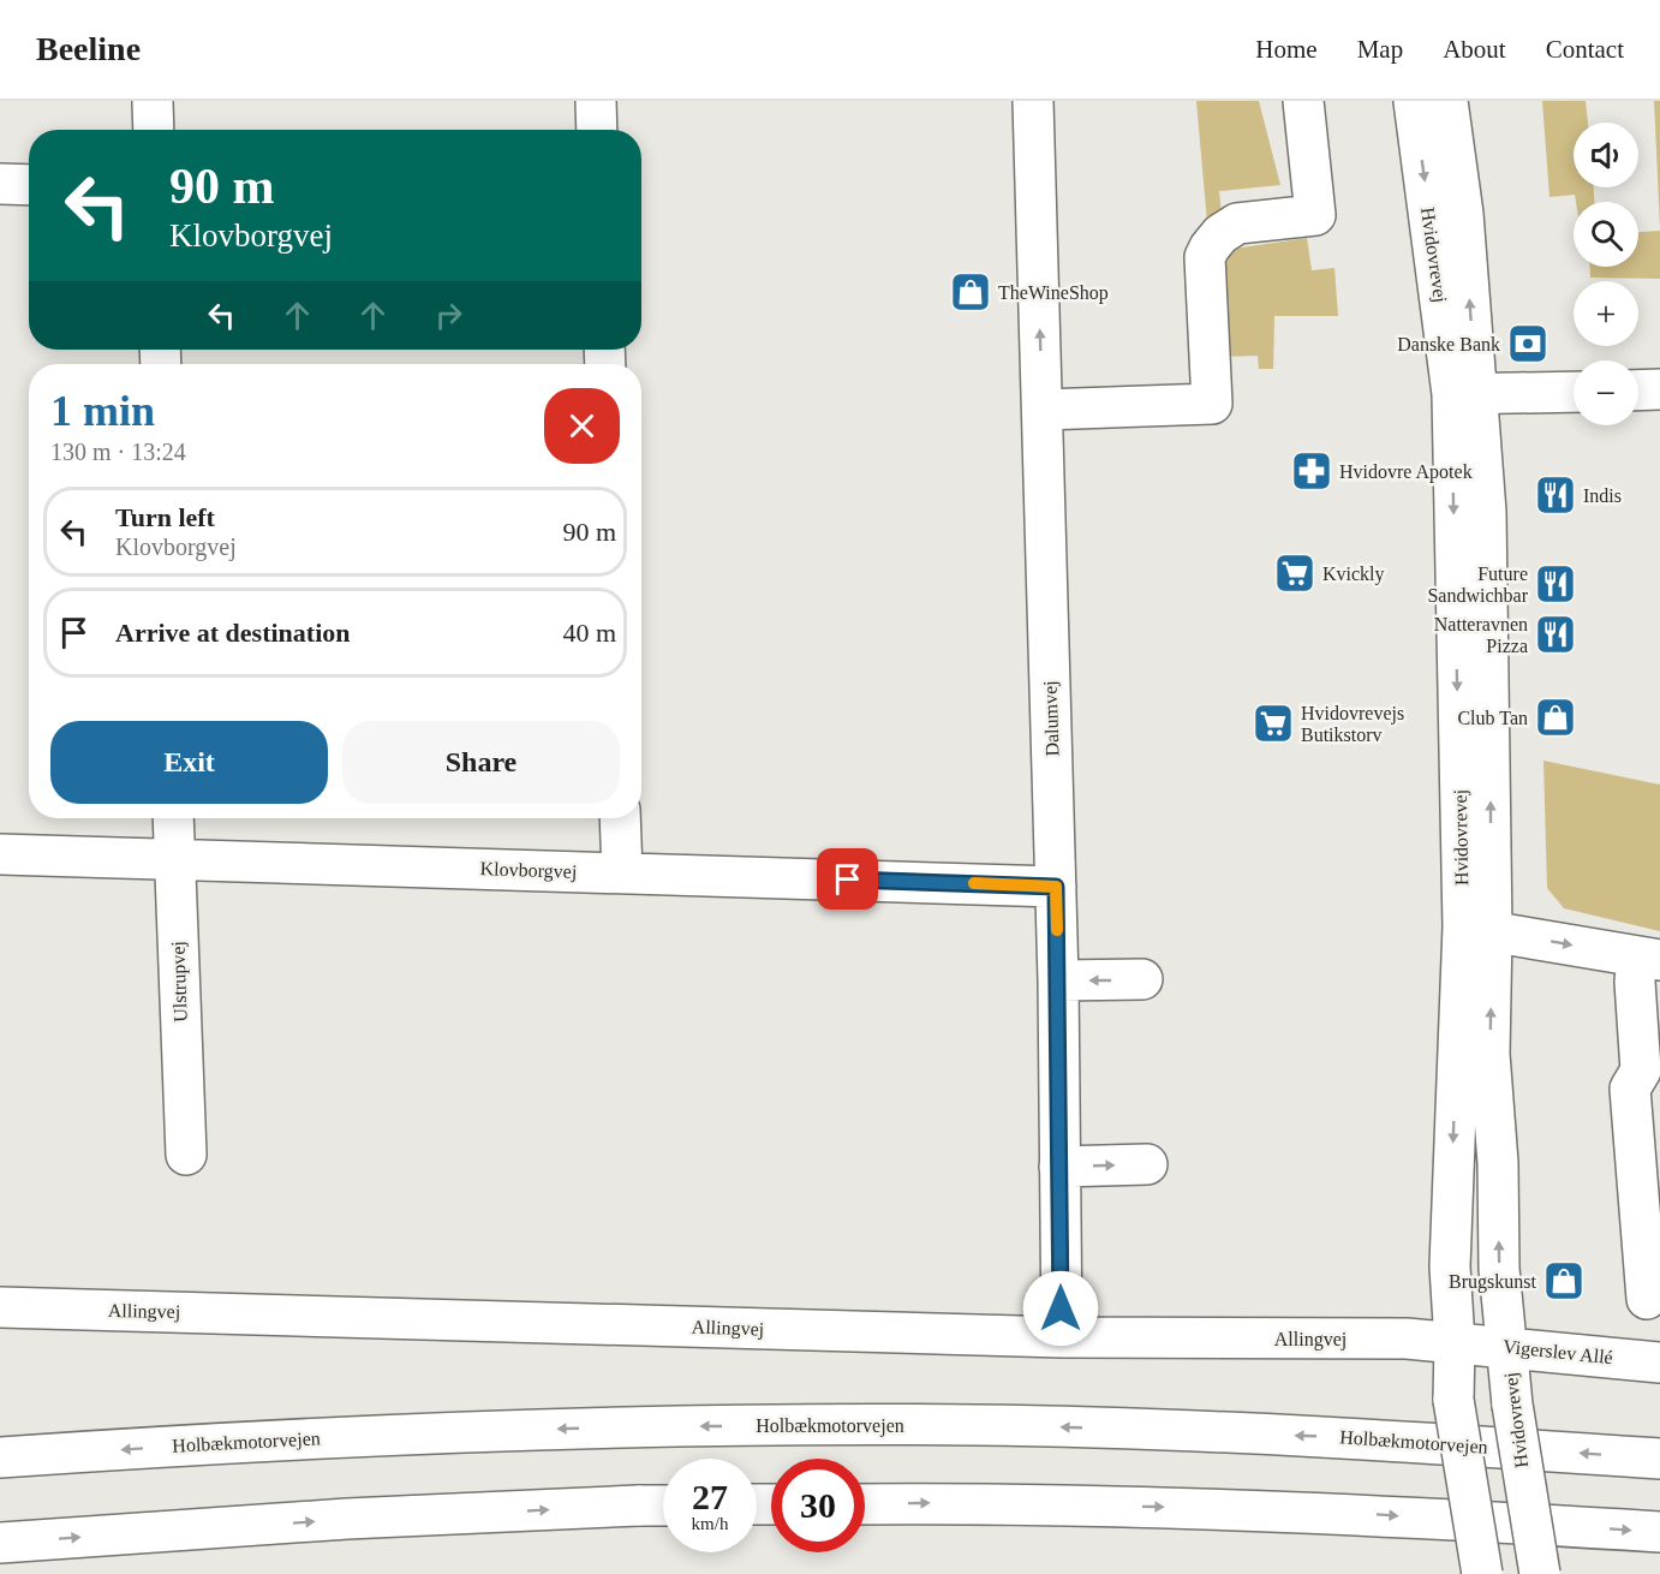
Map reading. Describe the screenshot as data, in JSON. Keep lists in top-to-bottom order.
{
  "streets": {
    "main road": [
      "Hvidovrevej",
      "Dalumvej",
      "Klovborgvej",
      "Ulstrupvej",
      "Allingvej",
      "Vigerslev Allé",
      "Holbækmotorvejen"
    ]
  },
  "crossings": [
    ["Hvidovrevej", "Allingvej"],
    ["Hvidovrevej", "Vigerslev Allé"],
    ["Dalumvej", "Klovborgvej"],
    ["Dalumvej", "Allingvej"],
    ["Klovborgvej", "Ulstrupvej"],
    ["Allingvej", "Vigerslev Allé"]
  ],
  "places": {
    "shop": ["TheWineShop", "Club Tan", "Brugskunst"],
    "bank": ["Danske Bank"],
    "pharmacy": ["Hvidovre Apotek"],
    "restaurant": ["Indis", "Future Sandwichbar", "Natteravnen Pizza"],
    "supermarket": ["Kvickly", "Hvidovrevejs Butikstorv"]
  },
  "page": {
    "header": "Beeline",
    "nav": [
      "Home",
      "Map",
      "About",
      "Contact"
    ],
    "map_buttons": ["+", "−"],
    "turn": ["90 m", "Klovborgvej"],
    "heading": ["1 min", "130 m · 13:24"],
    "list": [
      {
        "name": "Turn left",
        "note": "Klovborgvej",
        "value": "90 m"
      },
      {
        "name": "Arrive at destination",
        "value": "40 m"
      }
    ],
    "buttons": ["Exit", "Share"],
    "speed": "27 km/h",
    "limit": "30"
  }
}
